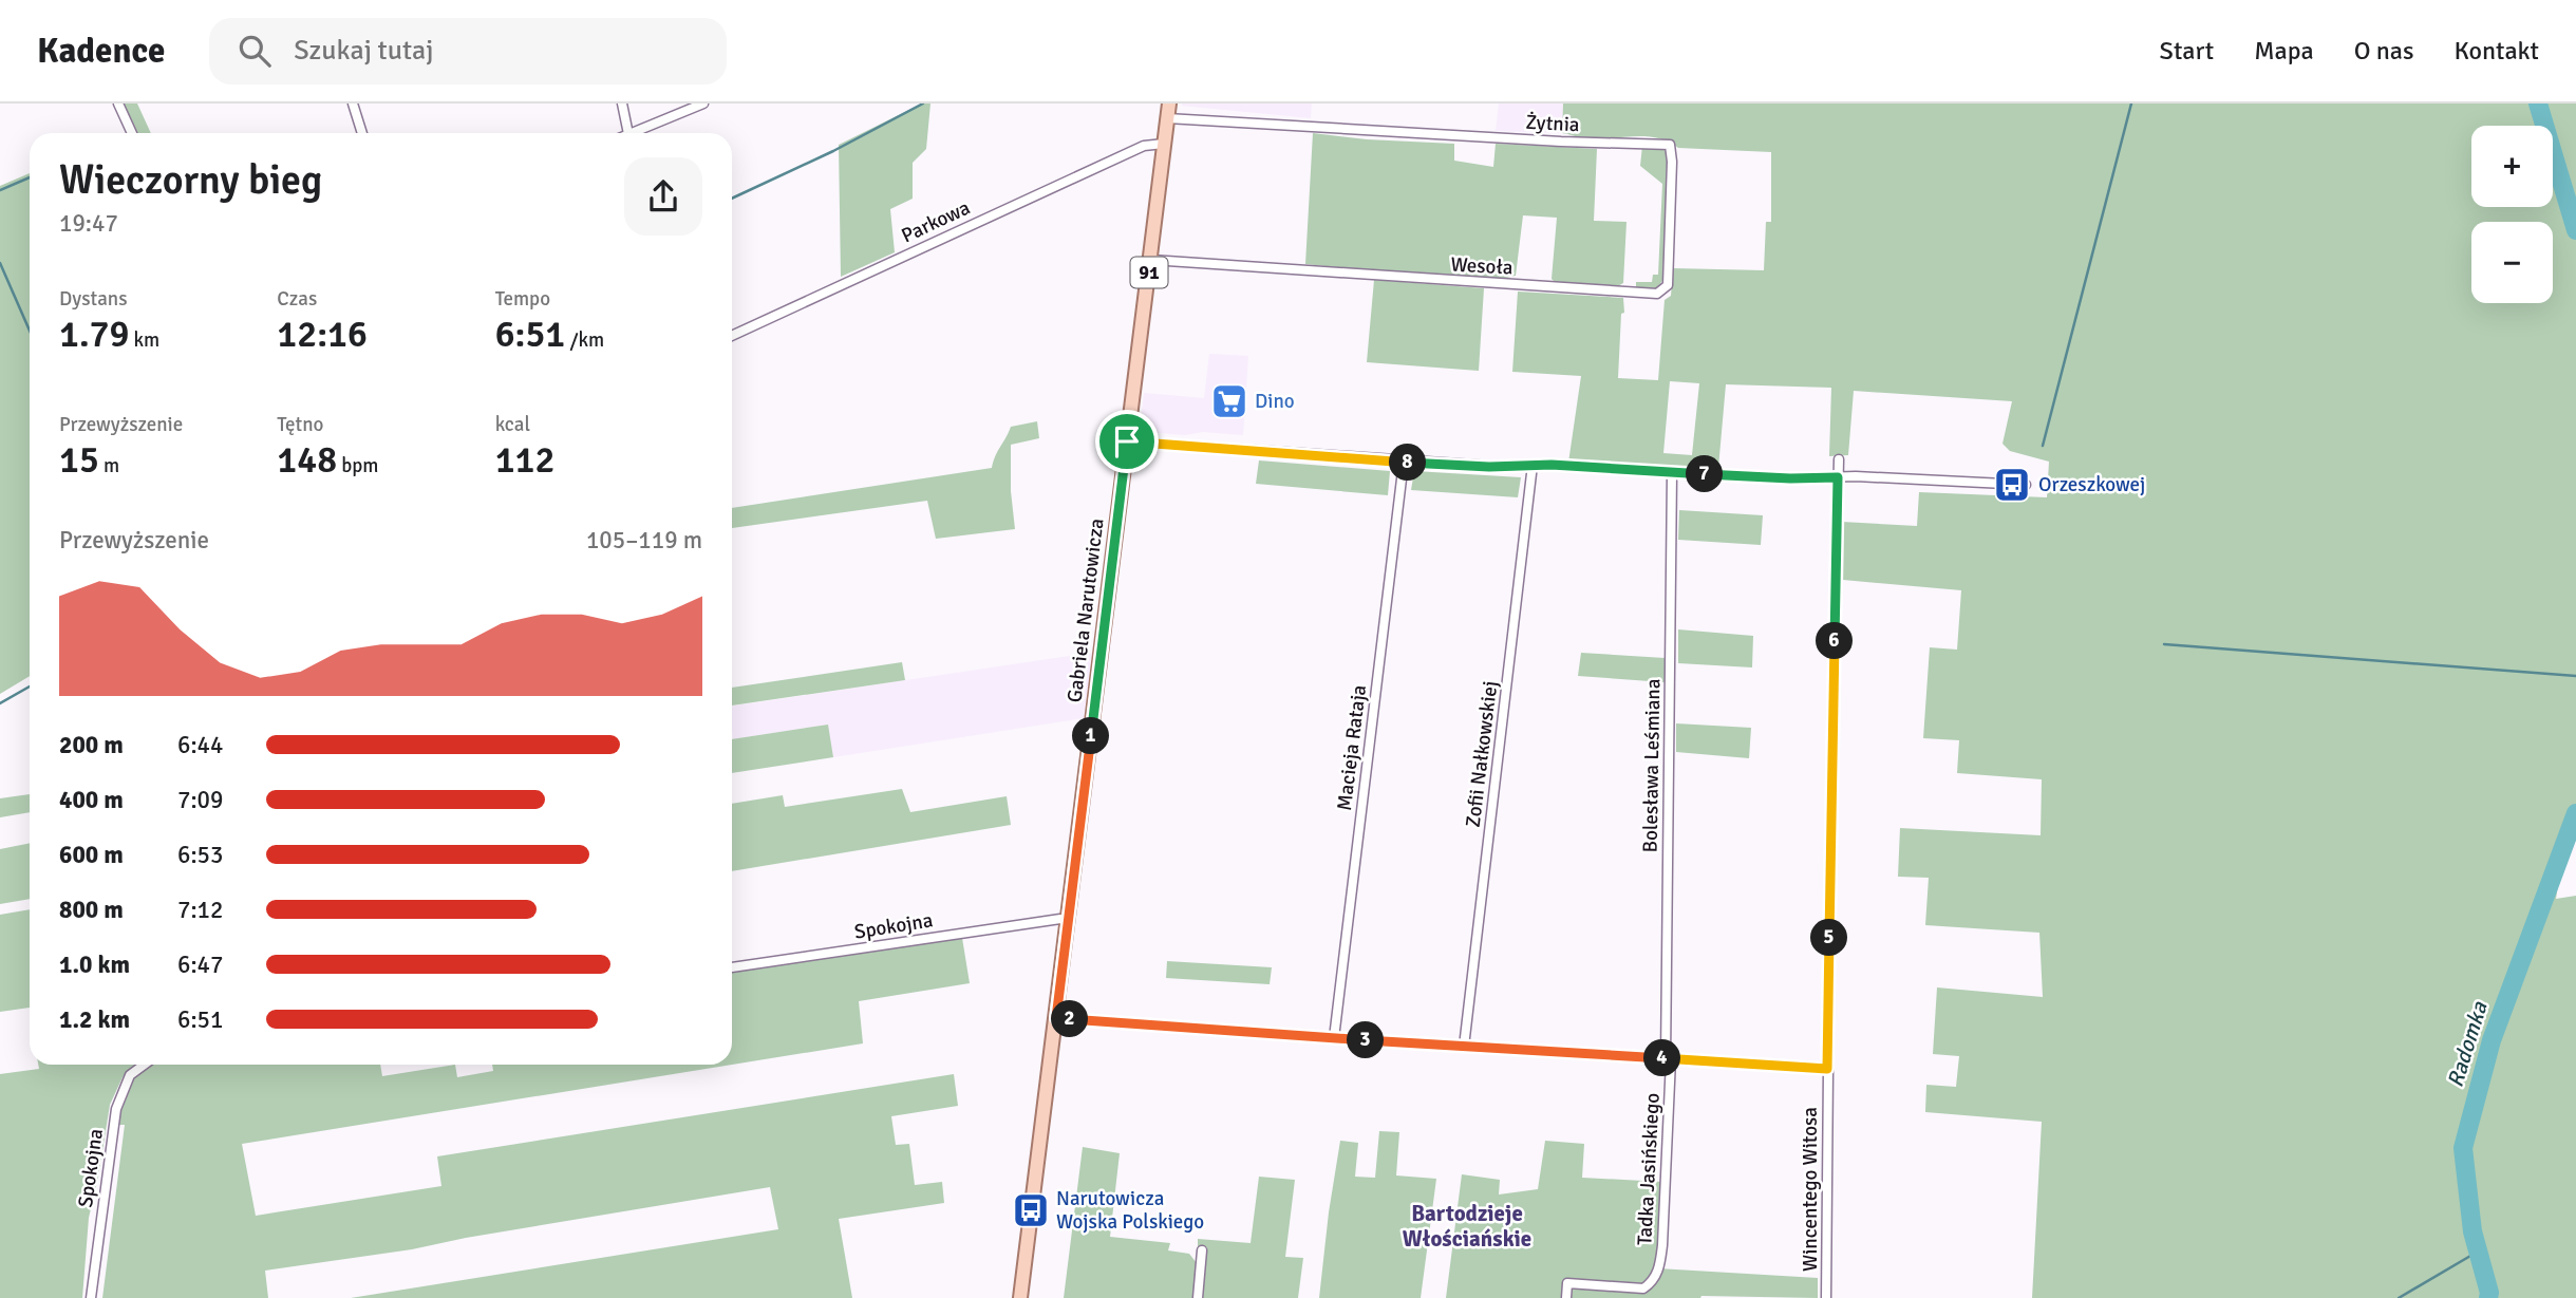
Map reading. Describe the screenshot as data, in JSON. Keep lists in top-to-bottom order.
{
  "streets": {
    "main road": ["91", "Gabriela Narutowicza"],
    "street": [
      "Żytnia",
      "Parkowa",
      "Wesoła",
      "Macieja Rataja",
      "Zofii Nałkowskiej",
      "Bolesława Leśmiana",
      "Spokojna",
      "Tadka Jasińskiego",
      "Wincentego Witosa"
    ]
  },
  "crossings": [
    ["Żytnia", "Wesoła"],
    ["Żytnia", "Gabriela Narutowicza"],
    ["Parkowa", "Gabriela Narutowicza"],
    ["Wesoła", "Gabriela Narutowicza"],
    ["Gabriela Narutowicza", "Spokojna"],
    ["Bolesława Leśmiana", "Tadka Jasińskiego"]
  ],
  "districts": ["Bartodzieje Włościańskie"],
  "water": ["Radomka"],
  "places": {
    "supermarket": ["Dino"],
    "bus stop": ["Orzeszkowej", "Narutowicza Wojska Polskiego"]
  },
  "page": {
    "header": "Kadence",
    "search": "Szukaj tutaj",
    "nav": [
      "Start",
      "Mapa",
      "O nas",
      "Kontakt"
    ],
    "map_buttons": ["+", "−"],
    "heading": ["Wieczorny bieg", "19:47"],
    "stats": [
      ["Dystans", "1.79 km"],
      ["Czas", "12:16"],
      ["Tempo", "6:51 /km"],
      ["Przewyższenie", "15 m"],
      ["Tętno", "148 bpm"],
      ["kcal", "112"]
    ],
    "pins": [
      "8",
      "7",
      "6",
      "1",
      "5",
      "2",
      "3",
      "4"
    ],
    "chart": ["Przewyższenie", "105–119 m"],
    "list": [
      {
        "name": "200 m",
        "note": "6:44"
      },
      {
        "name": "400 m",
        "note": "7:09"
      },
      {
        "name": "600 m",
        "note": "6:53"
      },
      {
        "name": "800 m",
        "note": "7:12"
      },
      {
        "name": "1.0 km",
        "note": "6:47"
      },
      {
        "name": "1.2 km",
        "note": "6:51"
      }
    ]
  }
}
